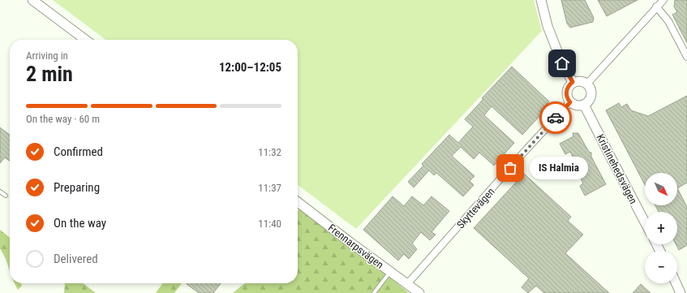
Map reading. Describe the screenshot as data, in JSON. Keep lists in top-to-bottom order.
{
  "streets": {
    "street": ["Kristinehedsvägen", "Skyttevägen", "Frennarpsvägen"]
  },
  "crossings": [
    ["Kristinehedsvägen", "Skyttevägen"],
    ["Skyttevägen", "Frennarpsvägen"]
  ],
  "places": ["IS Halmia"],
  "north": "bottom right",
  "page": {
    "heading": ["2 min", "Arriving in", "12:00–12:05"],
    "bar": "On the way · 60 m",
    "list": [
      ["Confirmed", "11:32"],
      ["Preparing", "11:37"],
      ["On the way", "11:40"],
      "Delivered"
    ],
    "bubble": "IS Halmia",
    "map_buttons": ["+", "−"]
  }
}
